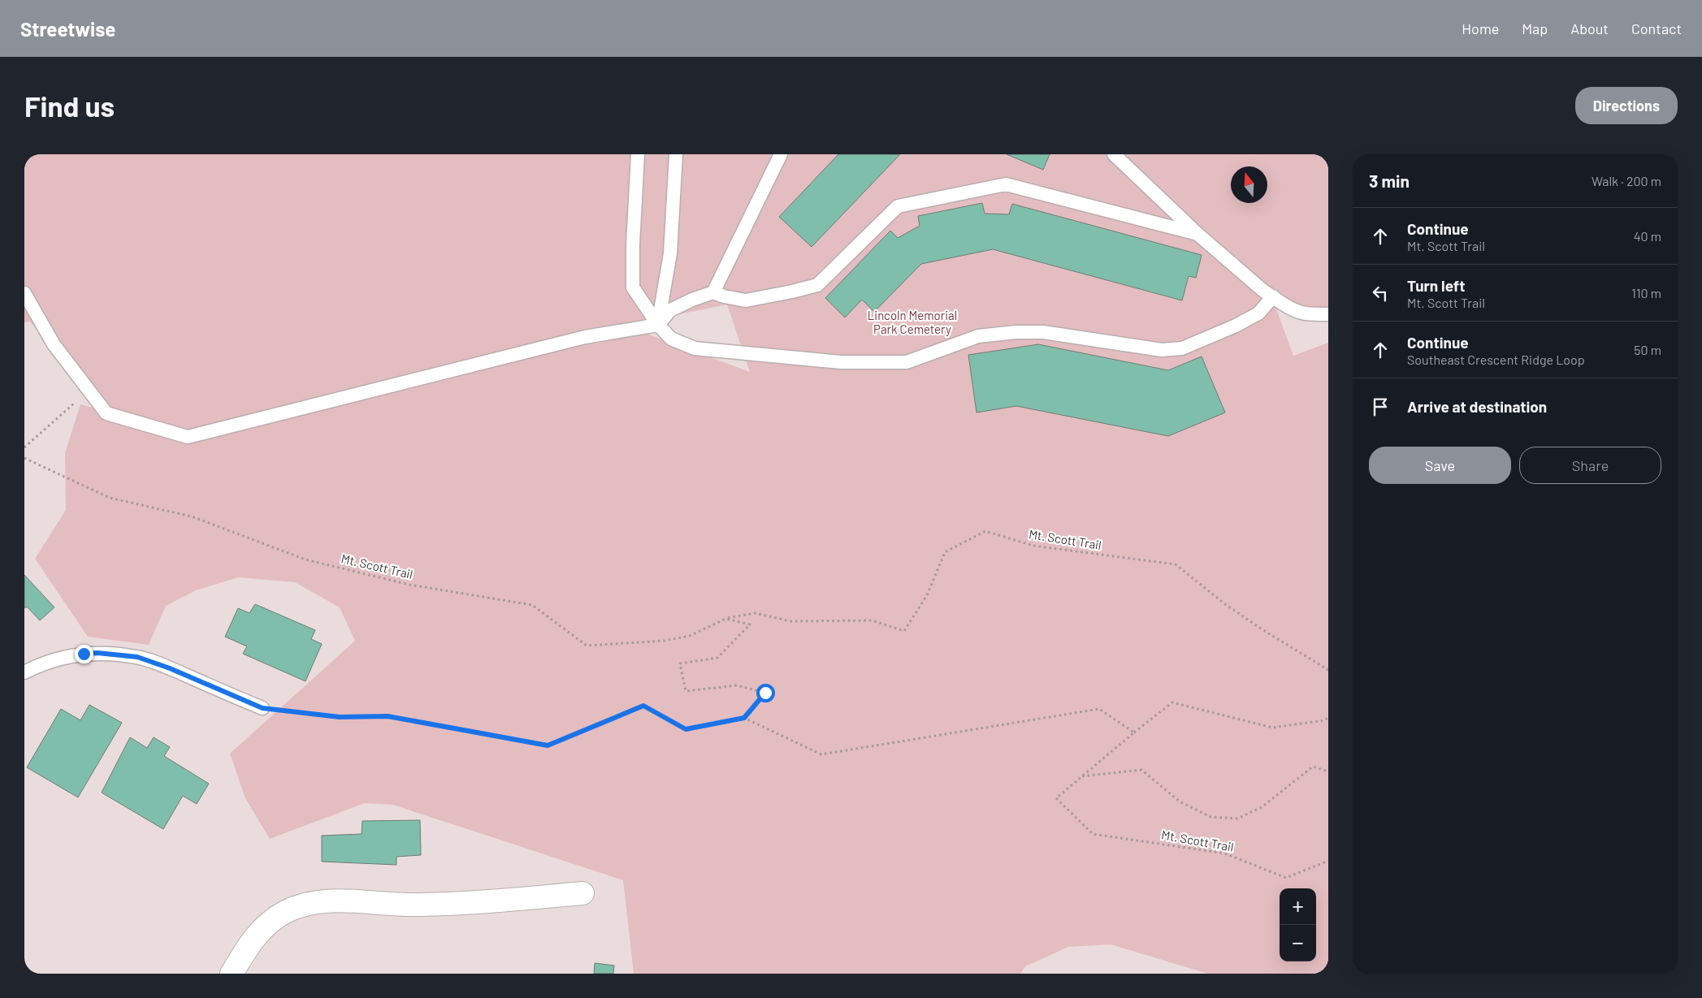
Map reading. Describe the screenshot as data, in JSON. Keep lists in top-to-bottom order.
{
  "streets": {
    "path": ["Mt. Scott Trail"]
  },
  "parks": ["Lincoln Memorial Park Cemetery"],
  "north": "top",
  "page": {
    "header": "Streetwise",
    "nav": [
      "Home",
      "Map",
      "About",
      "Contact"
    ],
    "buttons": [
      "Directions",
      ["Save", "Share"]
    ],
    "title": "Find us",
    "heading": ["3 min", "Walk · 200 m"],
    "list": [
      ["Continue", "Mt. Scott Trail", "40 m"],
      ["Turn left", "Mt. Scott Trail", "110 m"],
      ["Continue", "Southeast Crescent Ridge Loop", "50 m"],
      "Arrive at destination"
    ],
    "map_buttons": ["+", "−"]
  }
}
